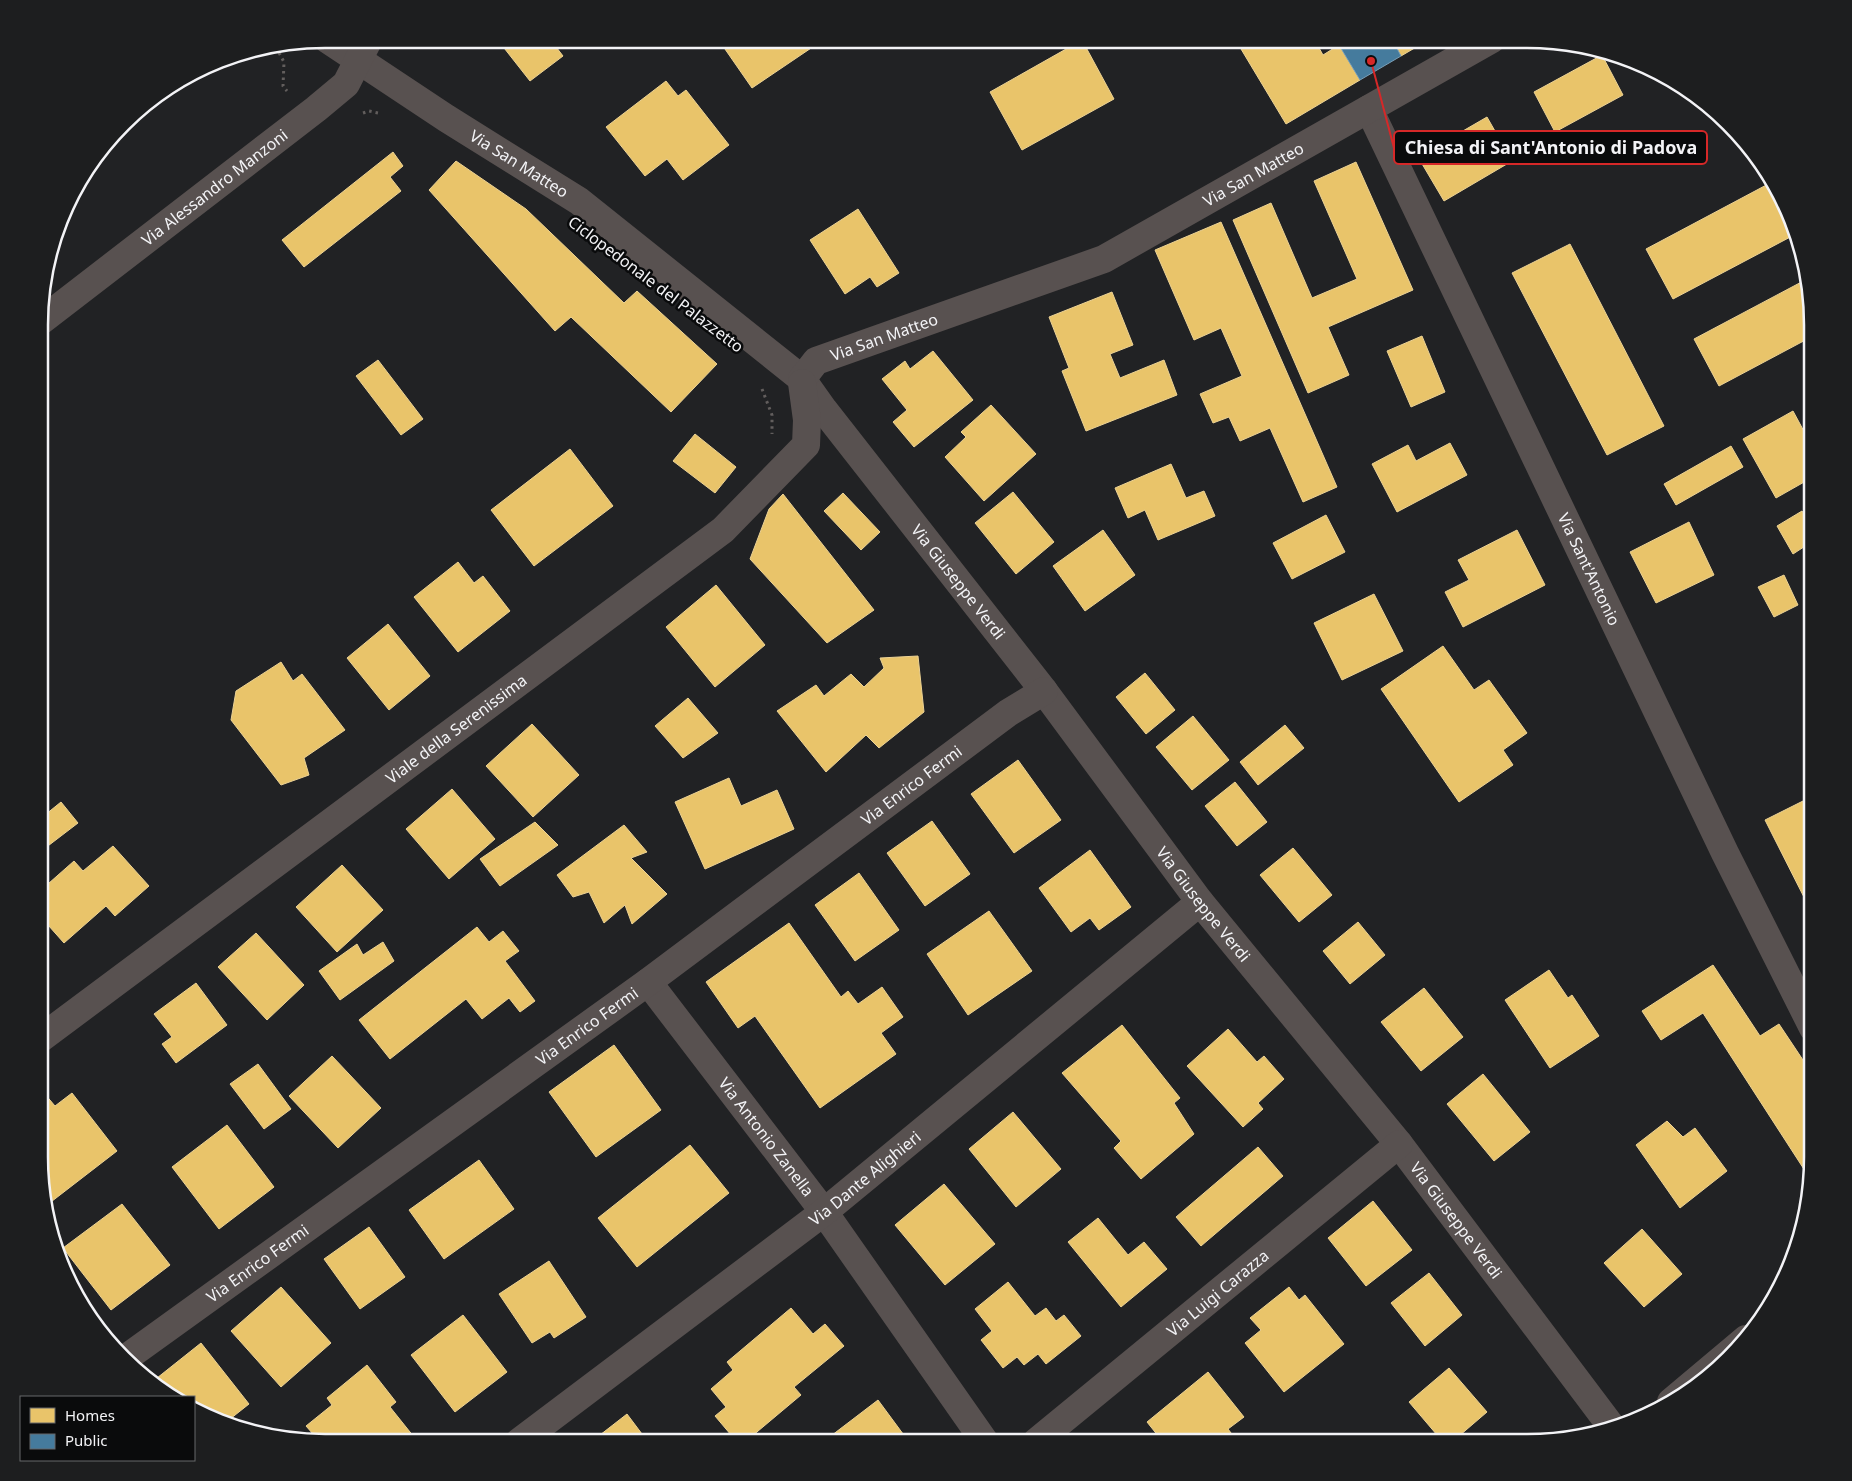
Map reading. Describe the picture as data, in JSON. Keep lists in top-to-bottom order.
{
  "streets": {
    "street": [
      "Via San Matteo",
      "Via Alessandro Manzoni",
      "Via Sant'Antonio",
      "Via Giuseppe Verdi",
      "Viale della Serenissima",
      "Via Enrico Fermi",
      "Via Antonio Zanella",
      "Via Dante Alighieri",
      "Via Luigi Carazza"
    ]
  },
  "crossings": [
    ["Via San Matteo", "Via Alessandro Manzoni"],
    ["Via San Matteo", "Via Sant'Antonio"],
    ["Via San Matteo", "Via Giuseppe Verdi"],
    ["Via San Matteo", "Viale della Serenissima"],
    ["Via Giuseppe Verdi", "Viale della Serenissima"],
    ["Via Giuseppe Verdi", "Via Enrico Fermi"],
    ["Via Giuseppe Verdi", "Via Dante Alighieri"],
    ["Via Giuseppe Verdi", "Via Luigi Carazza"],
    ["Via Enrico Fermi", "Via Antonio Zanella"],
    ["Via Antonio Zanella", "Via Dante Alighieri"]
  ],
  "places": ["Chiesa di Sant'Antonio di Padova"],
  "legend": ["Homes", "Public"]
}
